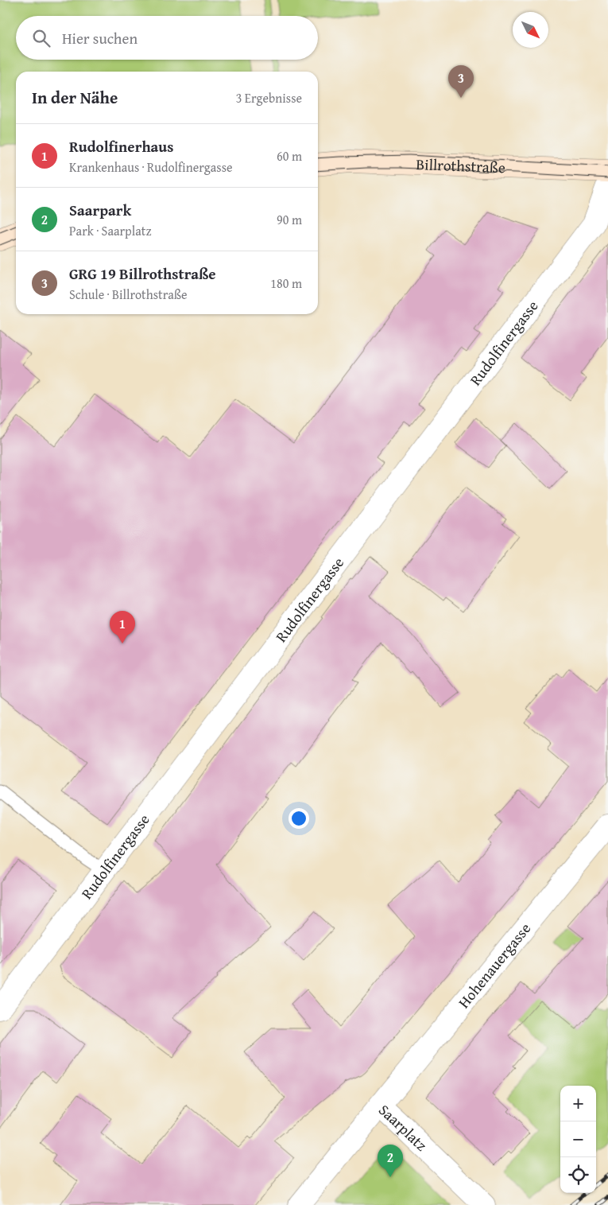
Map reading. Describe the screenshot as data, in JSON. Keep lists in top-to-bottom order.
{
  "streets": {
    "main road": ["Billrothstraße"],
    "street": ["Rudolfinergasse", "Hohenauergasse", "Saarplatz"]
  },
  "crossings": [
    ["Hohenauergasse", "Saarplatz"]
  ],
  "north": "bottom right",
  "page": {
    "search": "Hier suchen",
    "pins": ["3", "1", "2"],
    "heading": ["In der Nähe", "3 Ergebnisse"],
    "list": [
      {
        "mark": "1",
        "name": "Rudolfinerhaus",
        "note": "Krankenhaus · Rudolfinergasse",
        "value": "60 m"
      },
      {
        "mark": "2",
        "name": "Saarpark",
        "note": "Park · Saarplatz",
        "value": "90 m"
      },
      {
        "mark": "3",
        "name": "GRG 19 Billrothstraße",
        "note": "Schule · Billrothstraße",
        "value": "180 m"
      }
    ],
    "map_buttons": ["+", "−"]
  }
}
